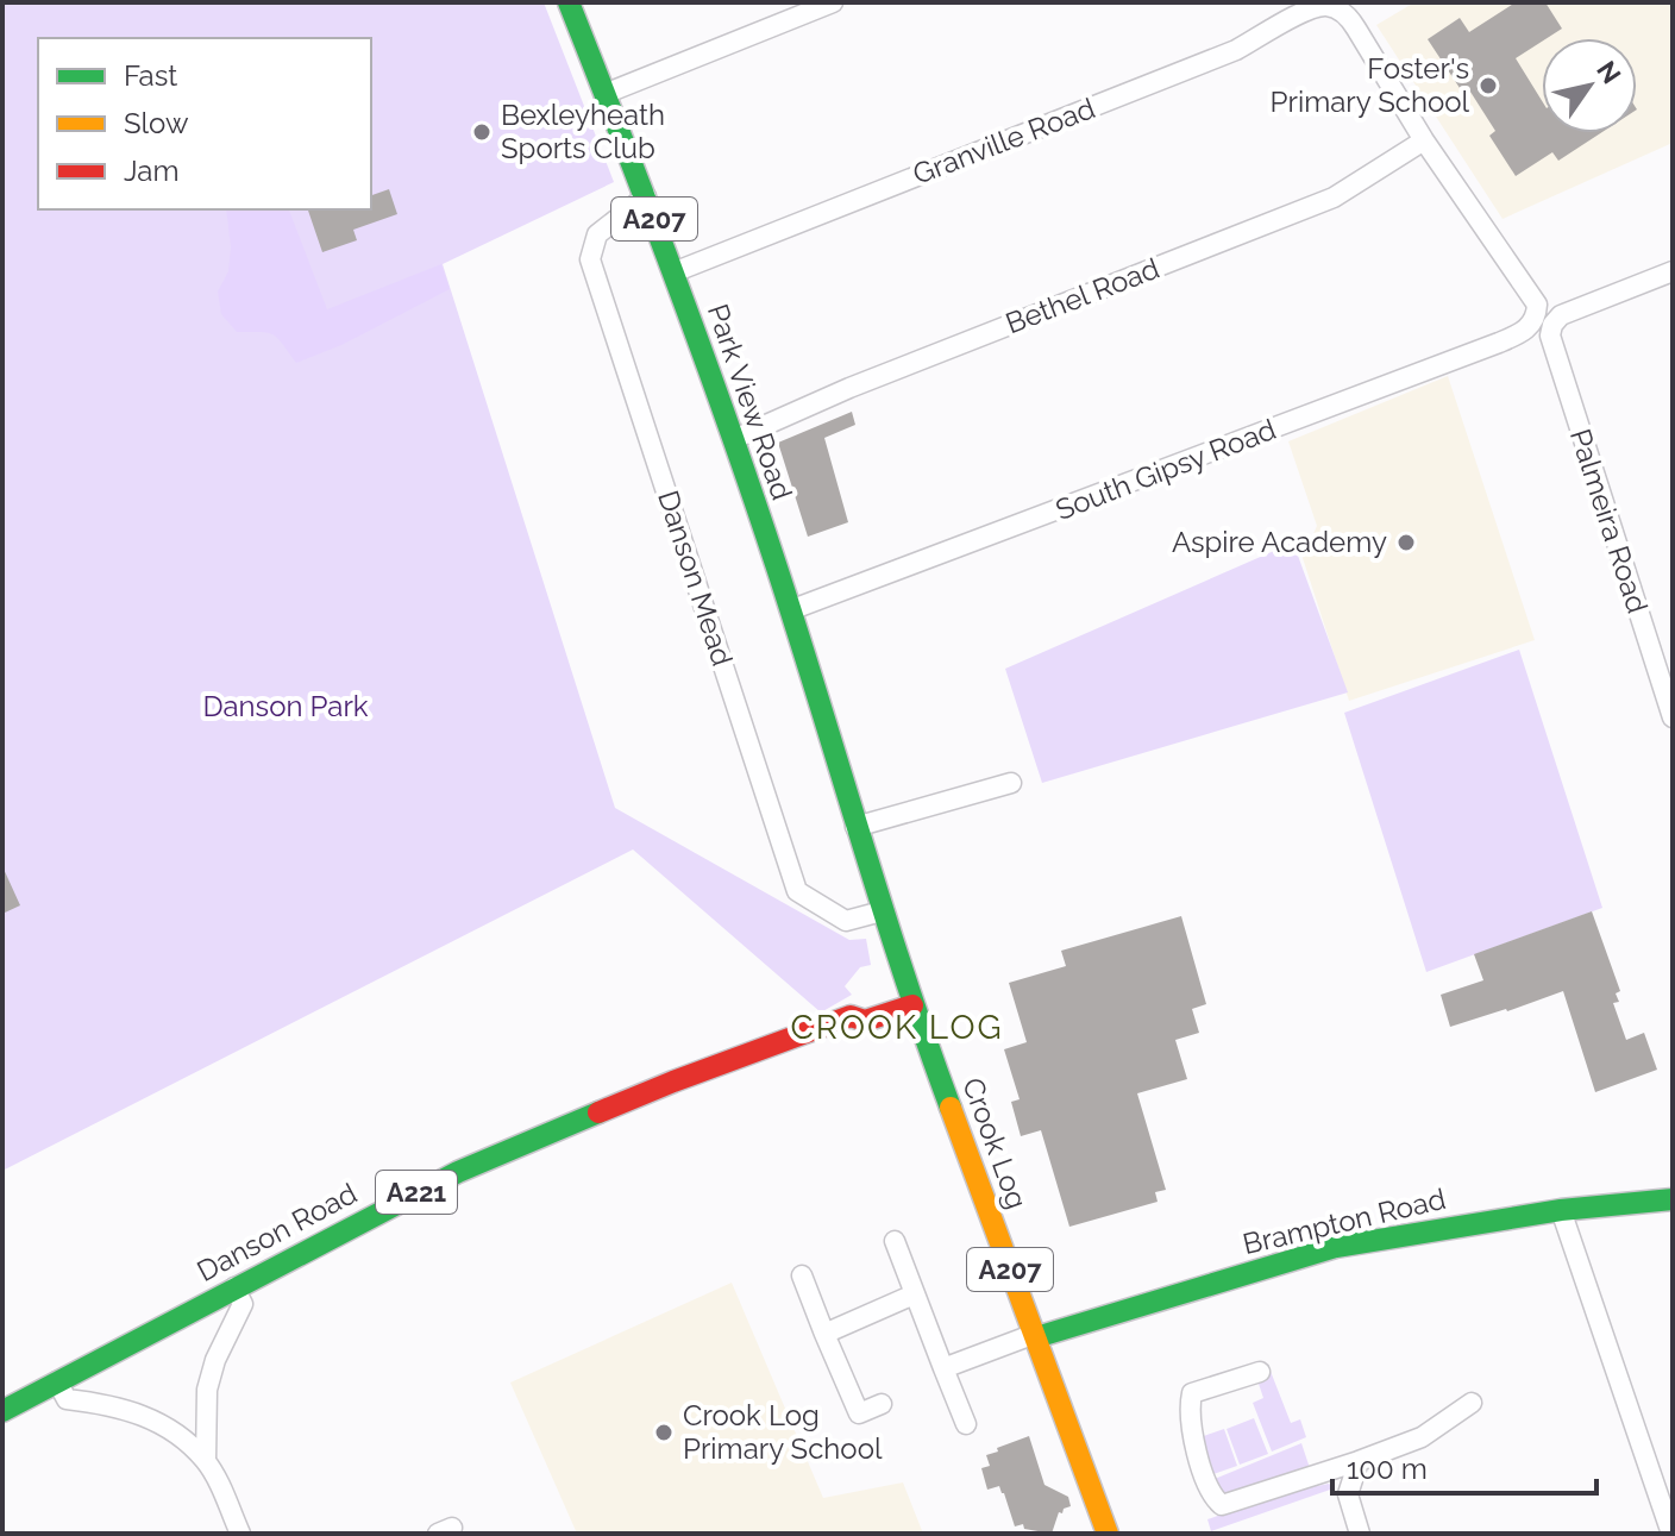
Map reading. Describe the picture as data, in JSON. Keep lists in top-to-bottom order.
{
  "streets": {
    "main road": [
      "A207",
      "Park View Road",
      "Crook Log",
      "A221",
      "Brampton Road",
      "Danson Road"
    ],
    "street": [
      "Granville Road",
      "Bethel Road",
      "South Gipsy Road",
      "Palmeira Road",
      "Danson Mead"
    ]
  },
  "crossings": [
    ["Granville Road", "Park View Road"],
    ["Granville Road", "Palmeira Road"],
    ["Bethel Road", "Park View Road"],
    ["Bethel Road", "Palmeira Road"],
    ["Park View Road", "South Gipsy Road"],
    ["Park View Road", "Danson Mead"],
    ["Park View Road", "Crook Log"],
    ["Park View Road", "Danson Road"],
    ["South Gipsy Road", "Palmeira Road"],
    ["Crook Log", "Brampton Road"],
    ["Crook Log", "Danson Road"]
  ],
  "districts": ["CROOK LOG"],
  "parks": ["Danson Park"],
  "places": [
    "Foster's Primary School",
    "Bexleyheath Sports Club",
    "Aspire Academy",
    "Crook Log Primary School"
  ],
  "legend": ["Fast", "Slow", "Jam"],
  "scale_bar": "100 m",
  "north": "top right"
}
